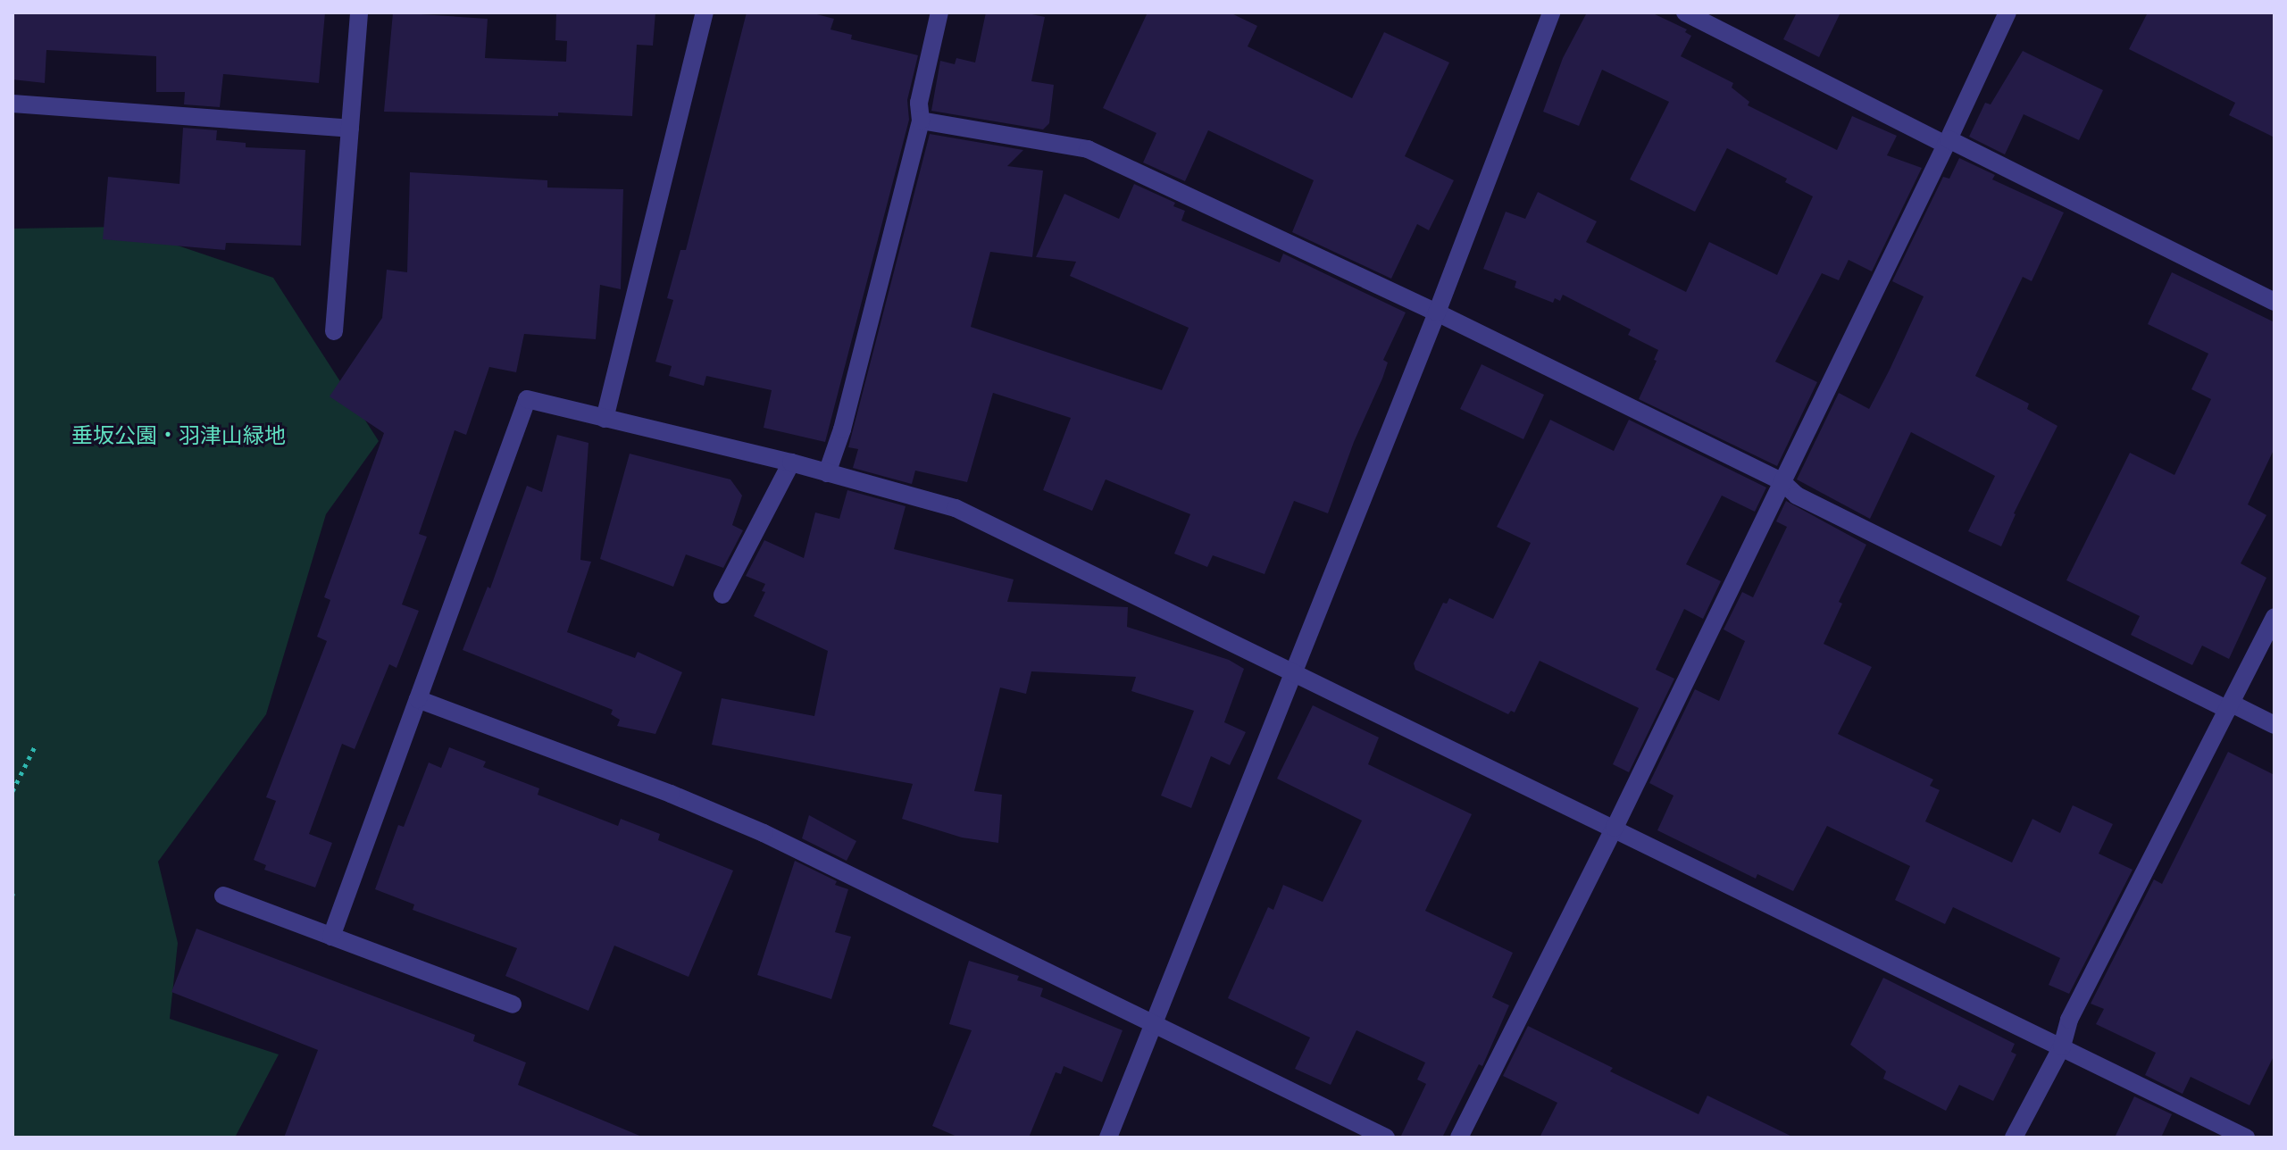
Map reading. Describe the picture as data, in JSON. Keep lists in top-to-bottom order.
{
  "parks": ["垂坂公園・羽津山緑地"]
}
